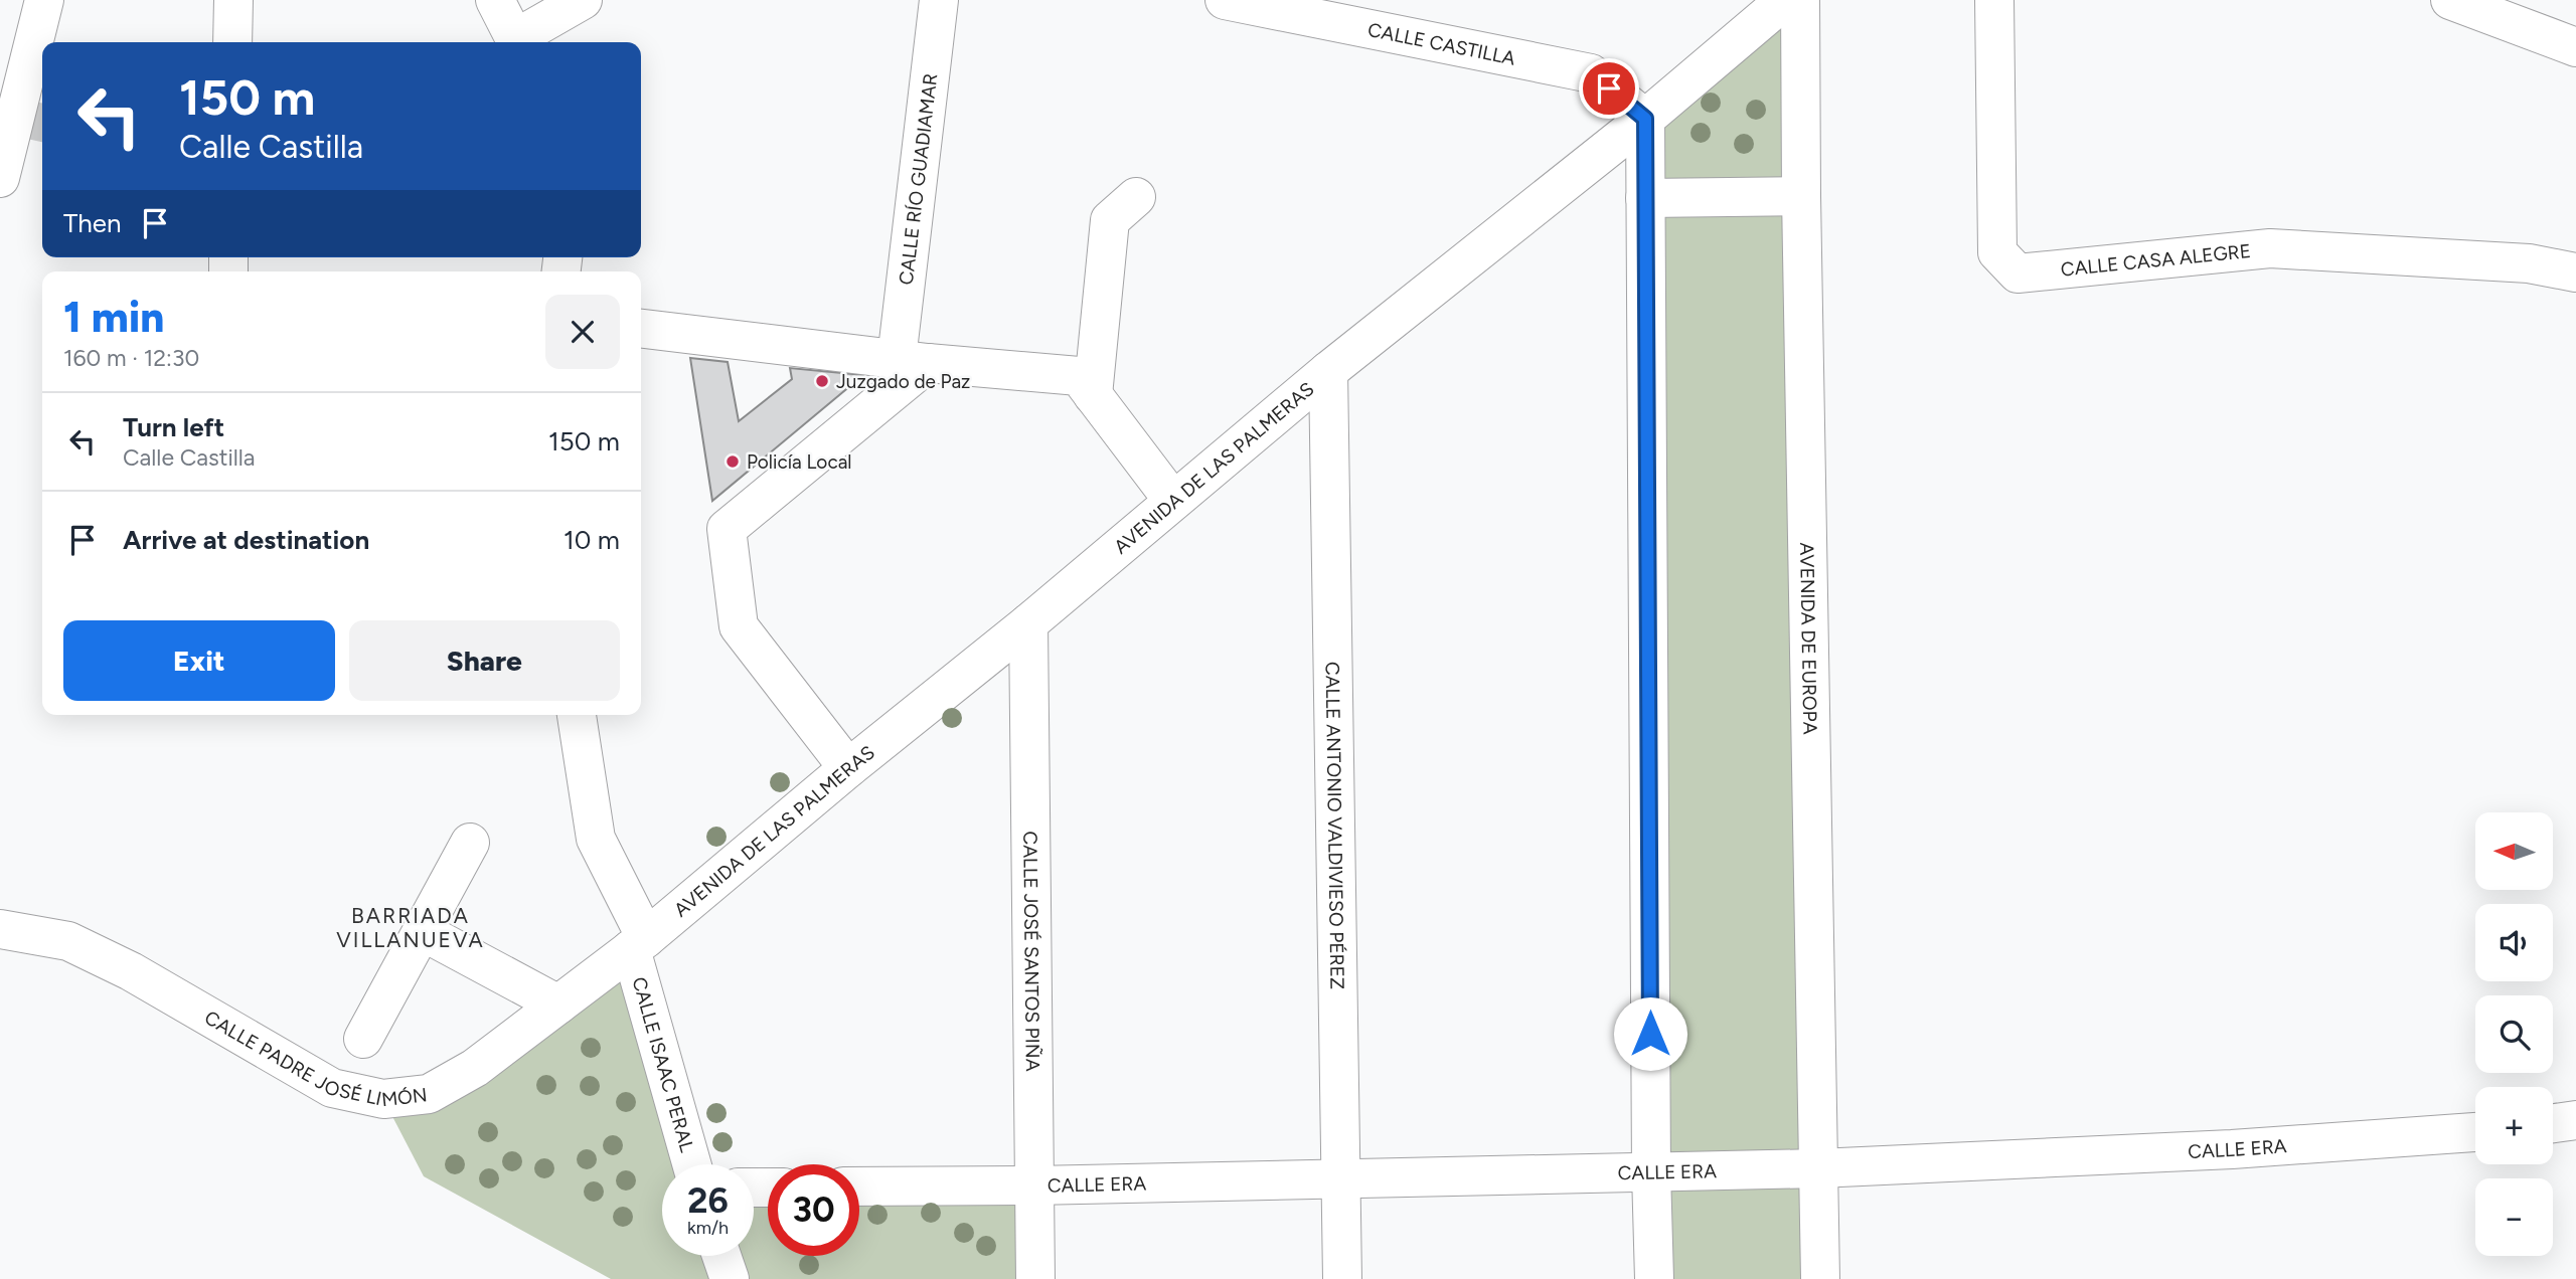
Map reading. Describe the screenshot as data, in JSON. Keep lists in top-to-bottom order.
{
  "streets": {
    "street": [
      "CALLE CASTILLA",
      "CALLE RÍO GUADIAMAR",
      "CALLE CASA ALEGRE",
      "AVENIDA DE LAS PALMERAS",
      "AVENIDA DE EUROPA",
      "CALLE ANTONIO VALDIVIESO PÉREZ",
      "CALLE JOSÉ SANTOS PIÑA",
      "CALLE PADRE JOSÉ LIMÓN",
      "CALLE ISAAC PERAL",
      "CALLE ERA"
    ]
  },
  "crossings": [
    ["CALLE CASTILLA", "AVENIDA DE LAS PALMERAS"],
    ["AVENIDA DE LAS PALMERAS", "CALLE ANTONIO VALDIVIESO PÉREZ"],
    ["AVENIDA DE LAS PALMERAS", "CALLE JOSÉ SANTOS PIÑA"],
    ["AVENIDA DE LAS PALMERAS", "CALLE PADRE JOSÉ LIMÓN"],
    ["AVENIDA DE LAS PALMERAS", "CALLE ISAAC PERAL"],
    ["AVENIDA DE EUROPA", "CALLE ERA"],
    ["CALLE ANTONIO VALDIVIESO PÉREZ", "CALLE ERA"],
    ["CALLE JOSÉ SANTOS PIÑA", "CALLE ERA"],
    ["CALLE PADRE JOSÉ LIMÓN", "CALLE ISAAC PERAL"]
  ],
  "districts": ["BARRIADA VILLANUEVA"],
  "places": ["Juzgado de Paz", "Policía Local"],
  "north": "left",
  "page": {
    "turn": ["150 m", "Calle Castilla"],
    "then": "Then",
    "heading": ["1 min", "160 m · 12:30"],
    "list": [
      {
        "name": "Turn left",
        "note": "Calle Castilla",
        "value": "150 m"
      },
      {
        "name": "Arrive at destination",
        "value": "10 m"
      }
    ],
    "buttons": ["Exit", "Share"],
    "map_buttons": ["+", "−"],
    "speed": "26 km/h",
    "limit": "30"
  }
}
